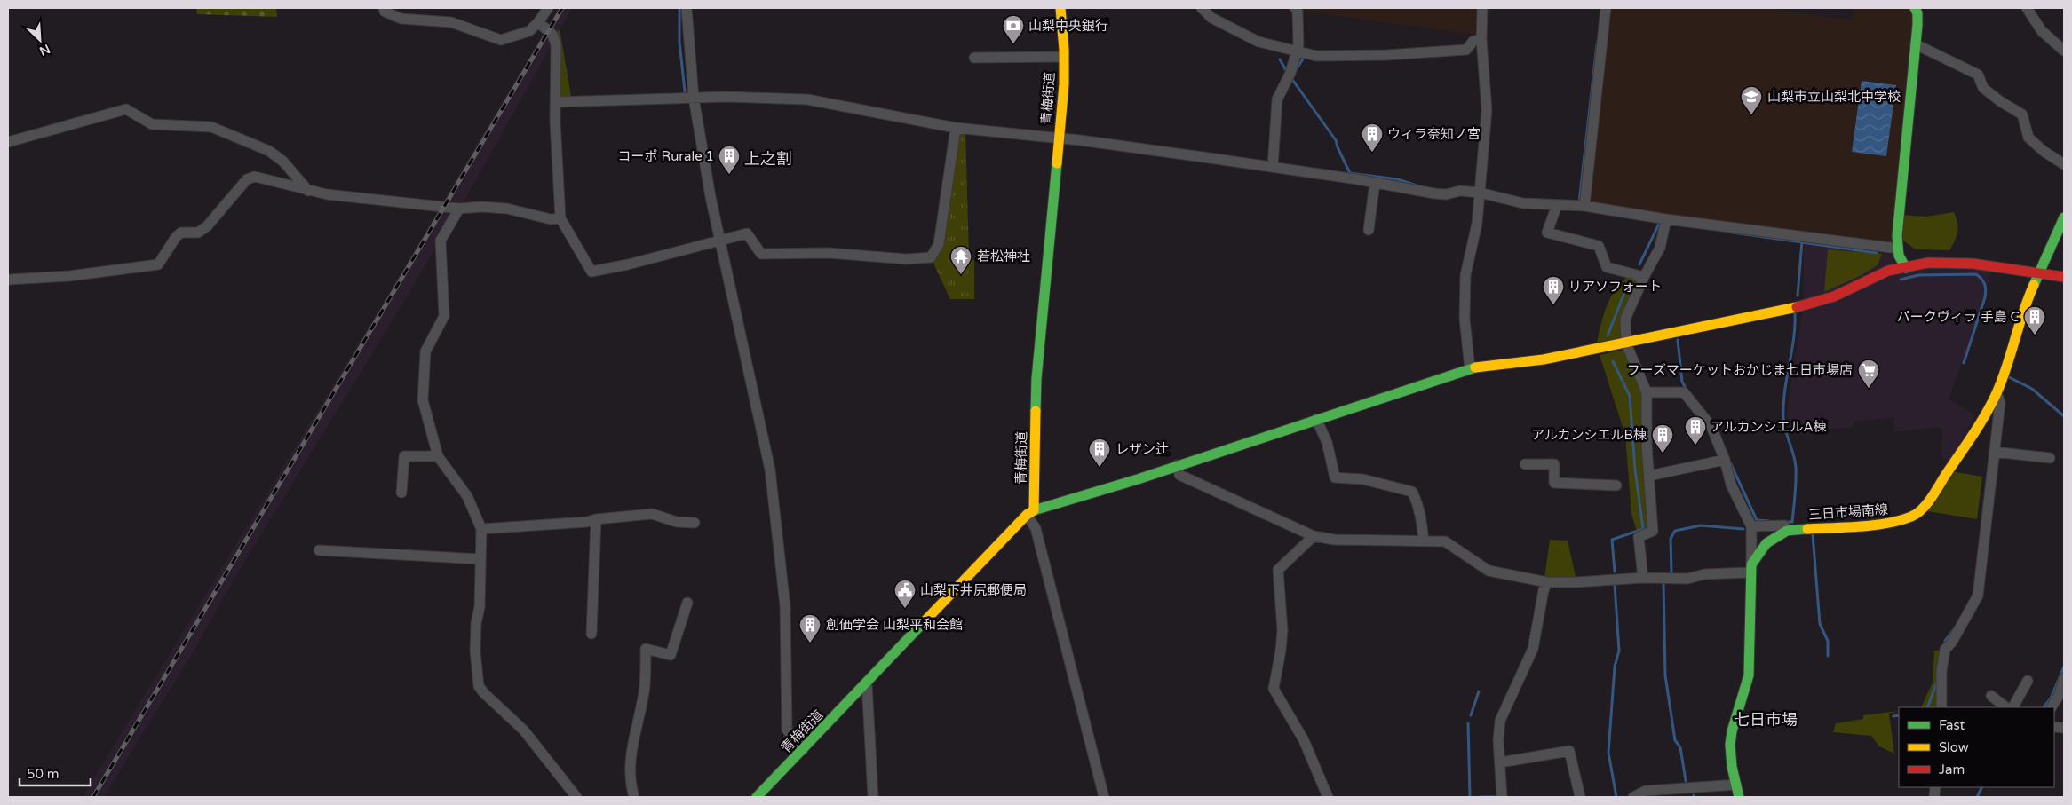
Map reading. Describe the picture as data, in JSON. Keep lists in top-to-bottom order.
{
  "streets": {
    "main road": ["青梅街道", "三日市場南線"]
  },
  "districts": ["上之割", "七日市場"],
  "places": {
    "bank": ["山梨中央銀行"],
    "school or university": ["山梨市立山梨北中学校"],
    "building": [
      "ウィラ奈知ノ宮",
      "コーポ Rurale 1",
      "リアソフォート",
      "パークヴィラ 手島 C",
      "アルカンシエルA棟",
      "アルカンシエルB棟",
      "レザン辻",
      "創価学会 山梨平和会館"
    ],
    "temple": ["若松神社"],
    "supermarket": ["フーズマーケットおかじま七日市場店"],
    "public building": ["山梨下井尻郵便局"]
  },
  "legend": ["Fast", "Slow", "Jam"],
  "scale_bar": "50 m",
  "north": "bottom right"
}
